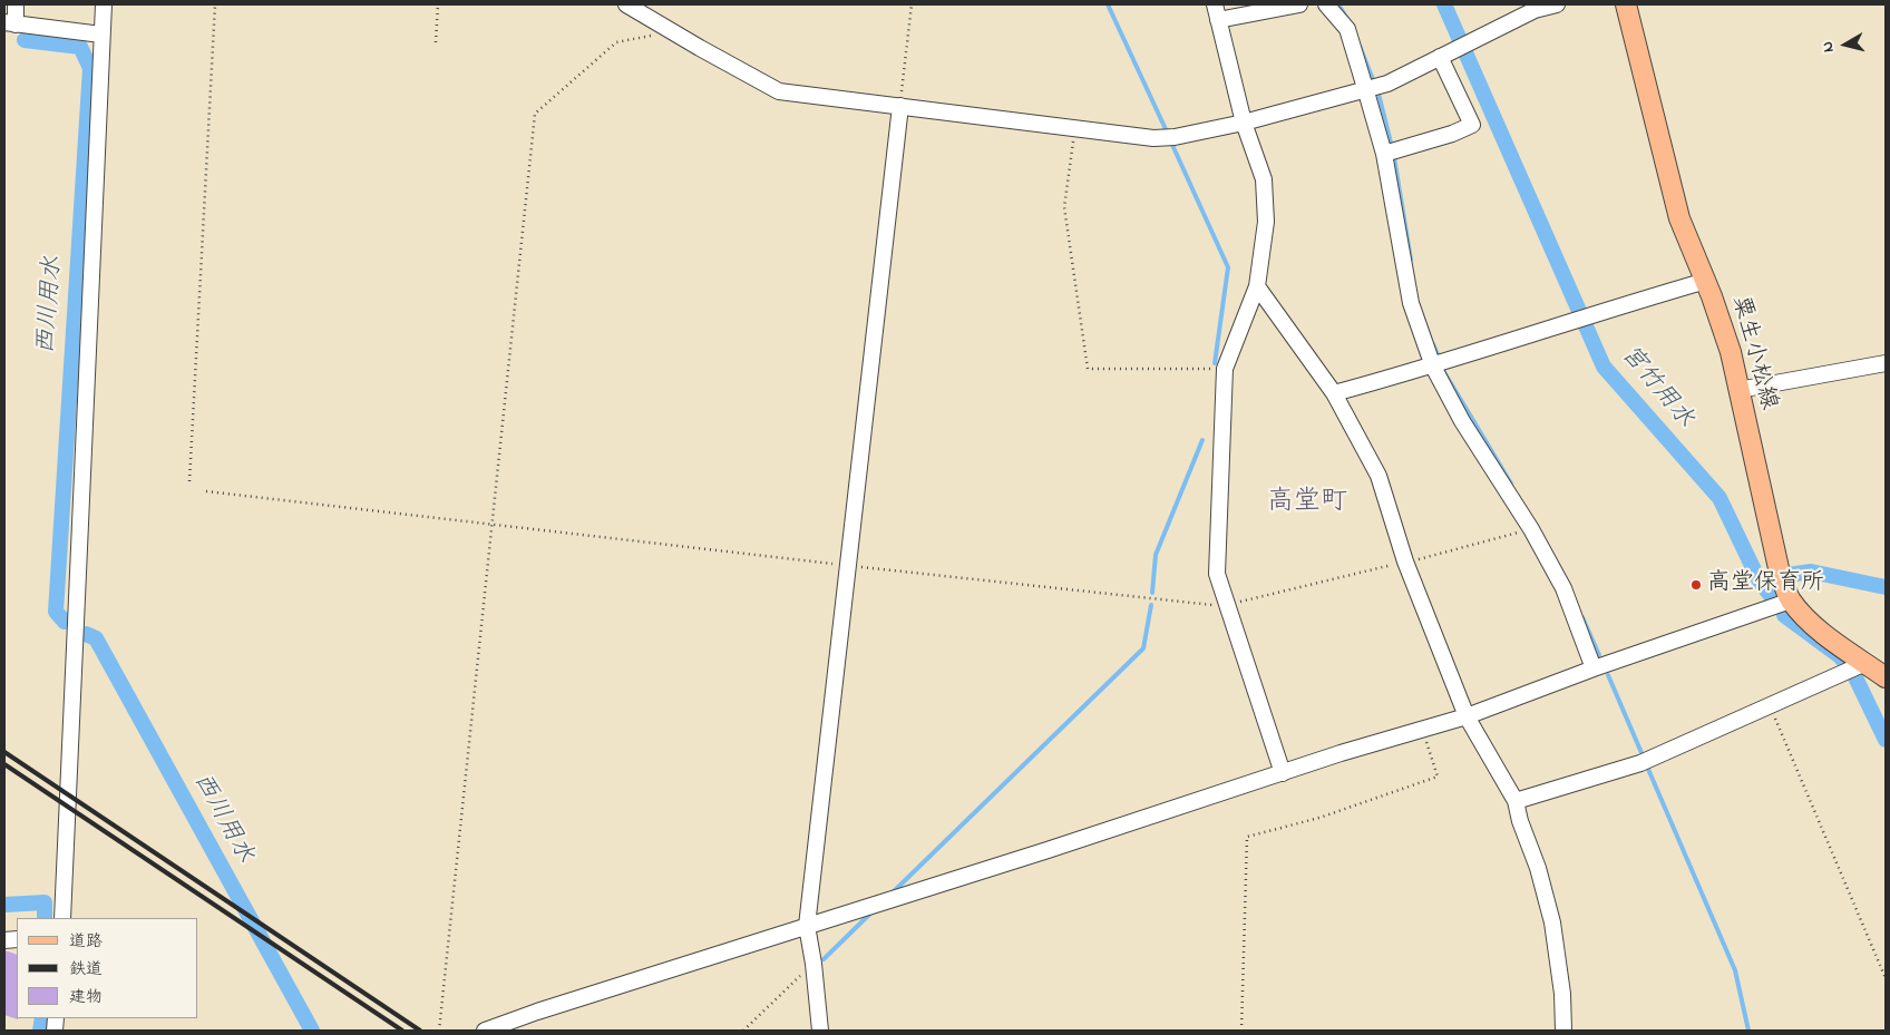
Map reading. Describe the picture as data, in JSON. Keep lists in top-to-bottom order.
{
  "streets": {
    "main road": ["粟生小松線"]
  },
  "districts": ["高堂町"],
  "water": ["西川用水", "宮竹用水"],
  "places": ["高堂保育所"],
  "legend": ["道路", "鉄道", "建物"],
  "north": "left"
}
